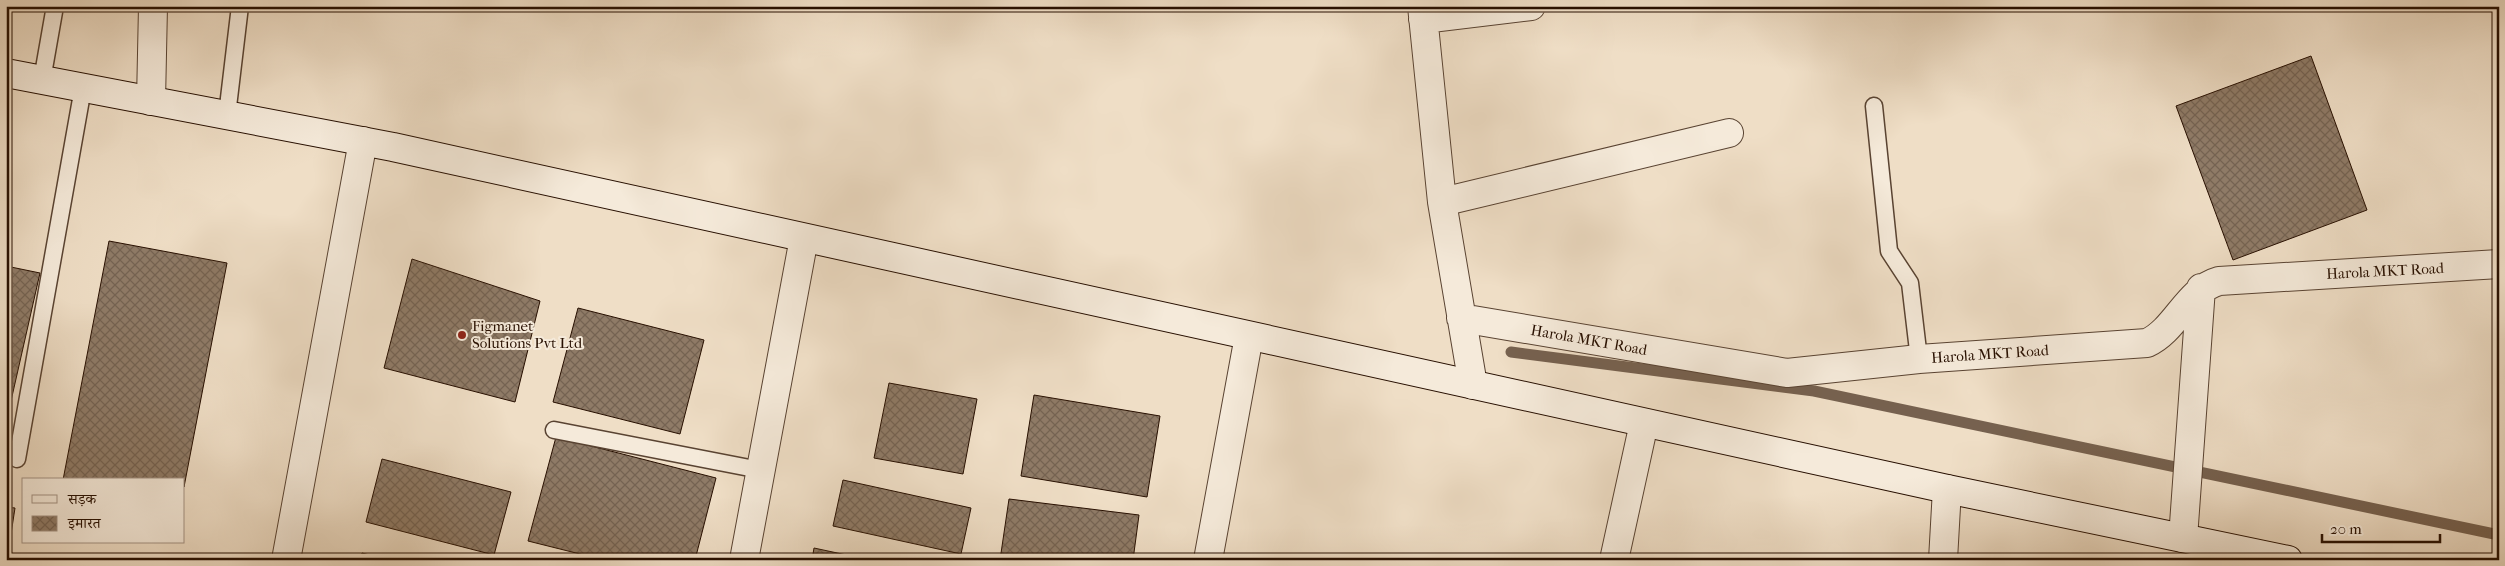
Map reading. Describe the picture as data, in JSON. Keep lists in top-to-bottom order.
{
  "streets": {
    "street": ["Harola MKT Road"]
  },
  "places": ["Figmanet Solutions Pvt Ltd"],
  "legend": ["सड़क", "इमारत"],
  "scale_bar": "20 m"
}
